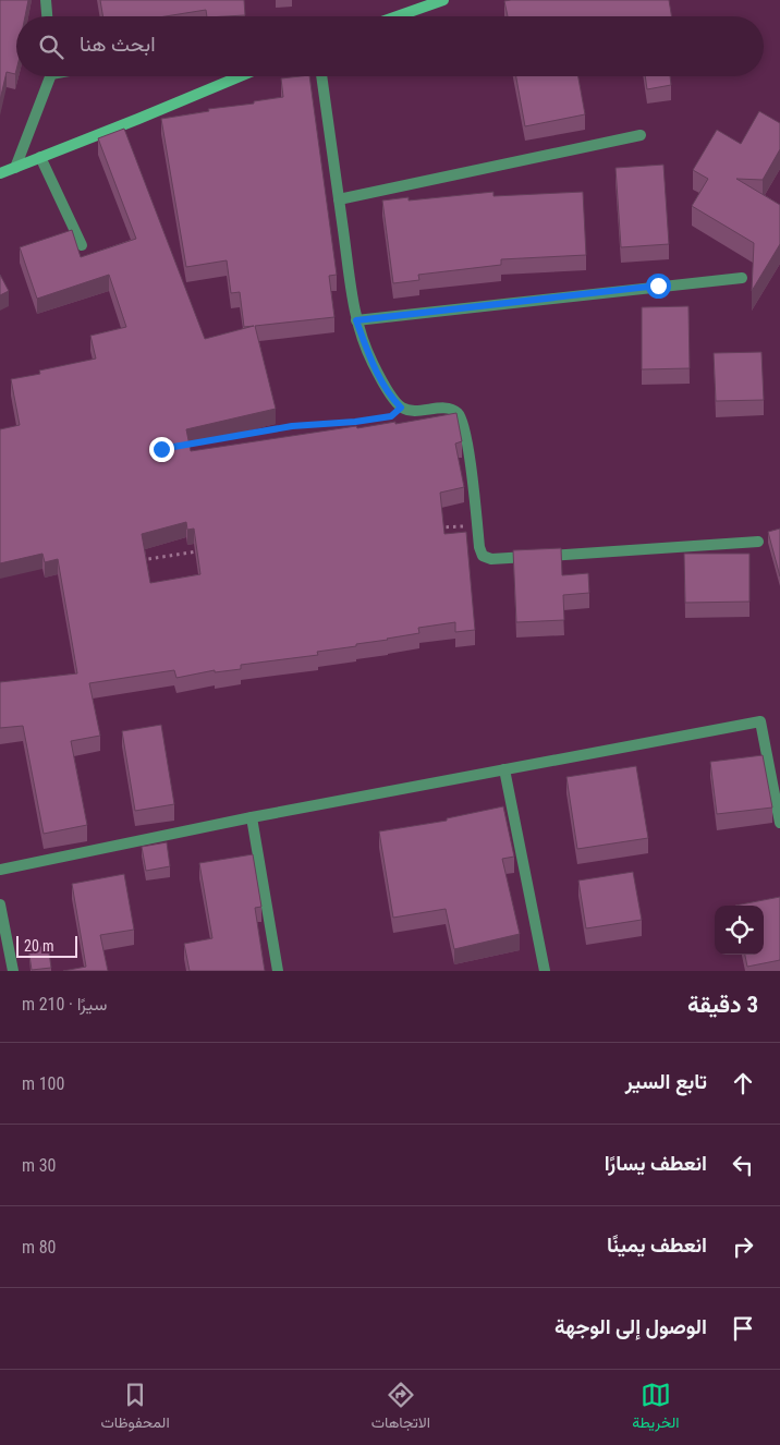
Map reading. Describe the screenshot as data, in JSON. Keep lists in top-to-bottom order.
{
  "scale_bar": "20 m",
  "page": {
    "search": "ابحث هنا",
    "scale": "20 m",
    "heading": ["3 دقيقة", "سيرًا · 210 m"],
    "list": [
      ["تابع السير", "100 m"],
      ["انعطف يسارًا", "30 m"],
      ["انعطف يمينًا", "80 m"],
      "الوصول إلى الوجهة"
    ],
    "nav": ["الخريطة", "الاتجاهات", "المحفوظات"]
  }
}
